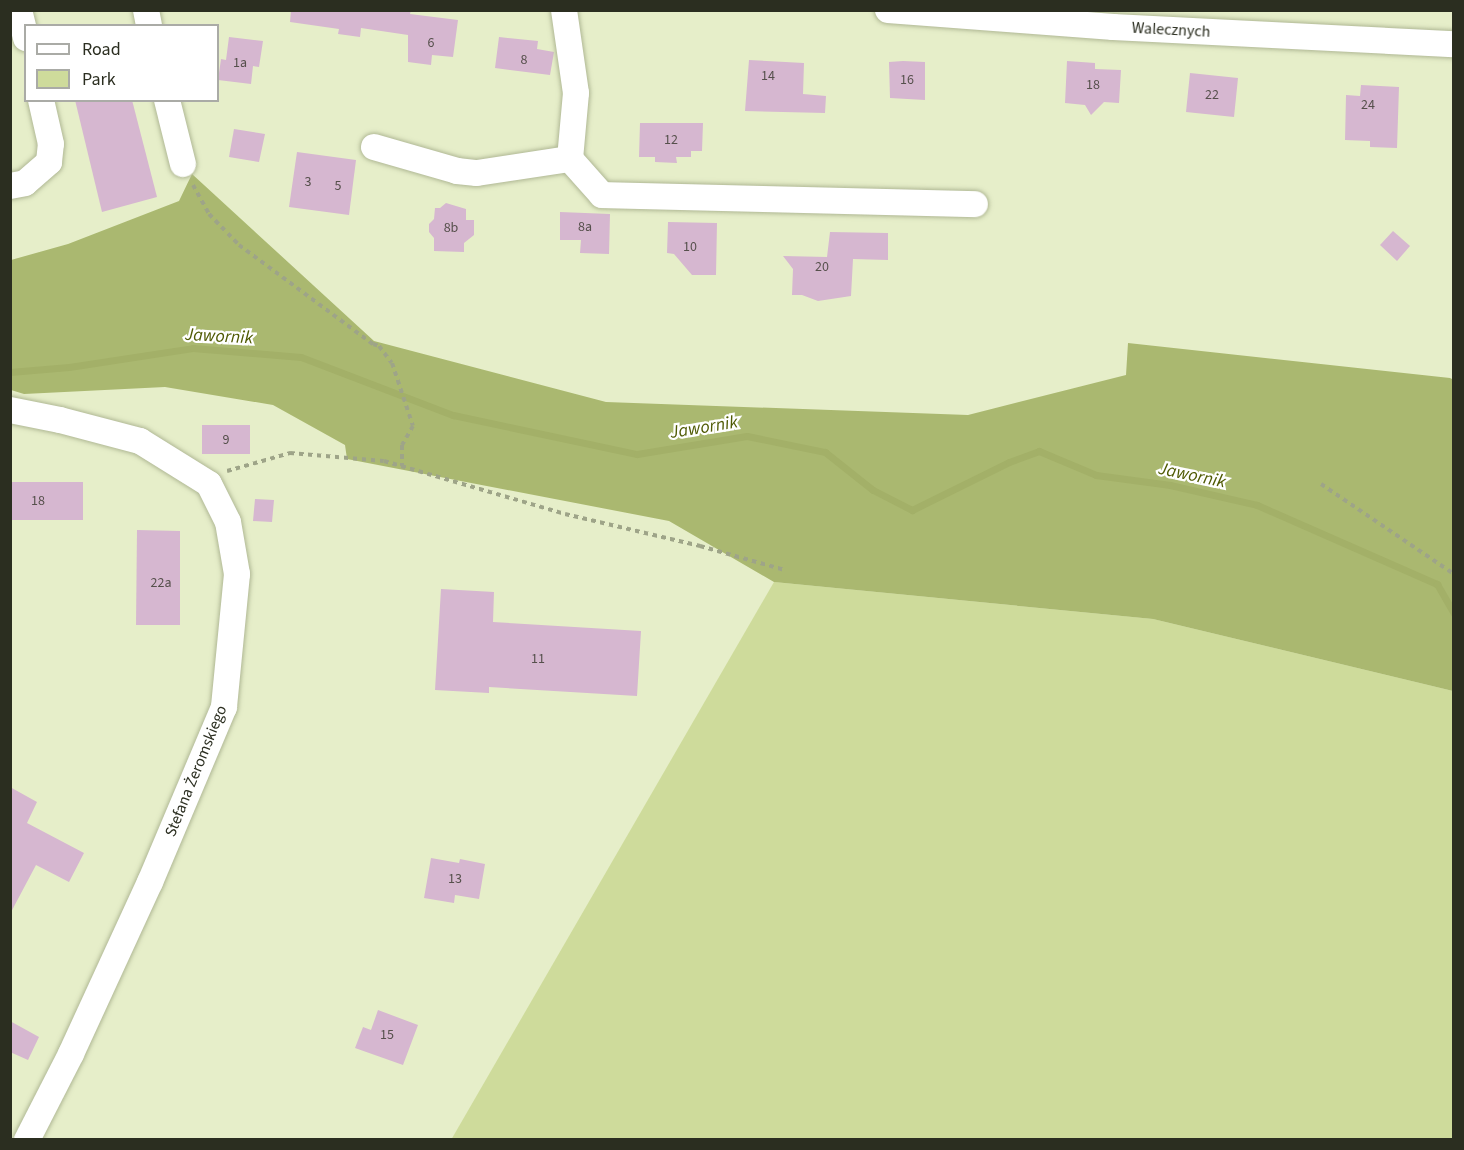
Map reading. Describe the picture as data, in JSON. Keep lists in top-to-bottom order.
{
  "streets": {
    "street": ["Walecznych", "Stefana Żeromskiego"]
  },
  "water": ["Jawornik"],
  "house_numbers": [
    "6",
    "8",
    "1a",
    "14",
    "16",
    "18",
    "22",
    "24",
    "12",
    "3",
    "5",
    "8a",
    "8b",
    "10",
    "20",
    "9",
    "18",
    "22a",
    "11",
    "13",
    "15"
  ],
  "legend": ["Road", "Park"]
}
